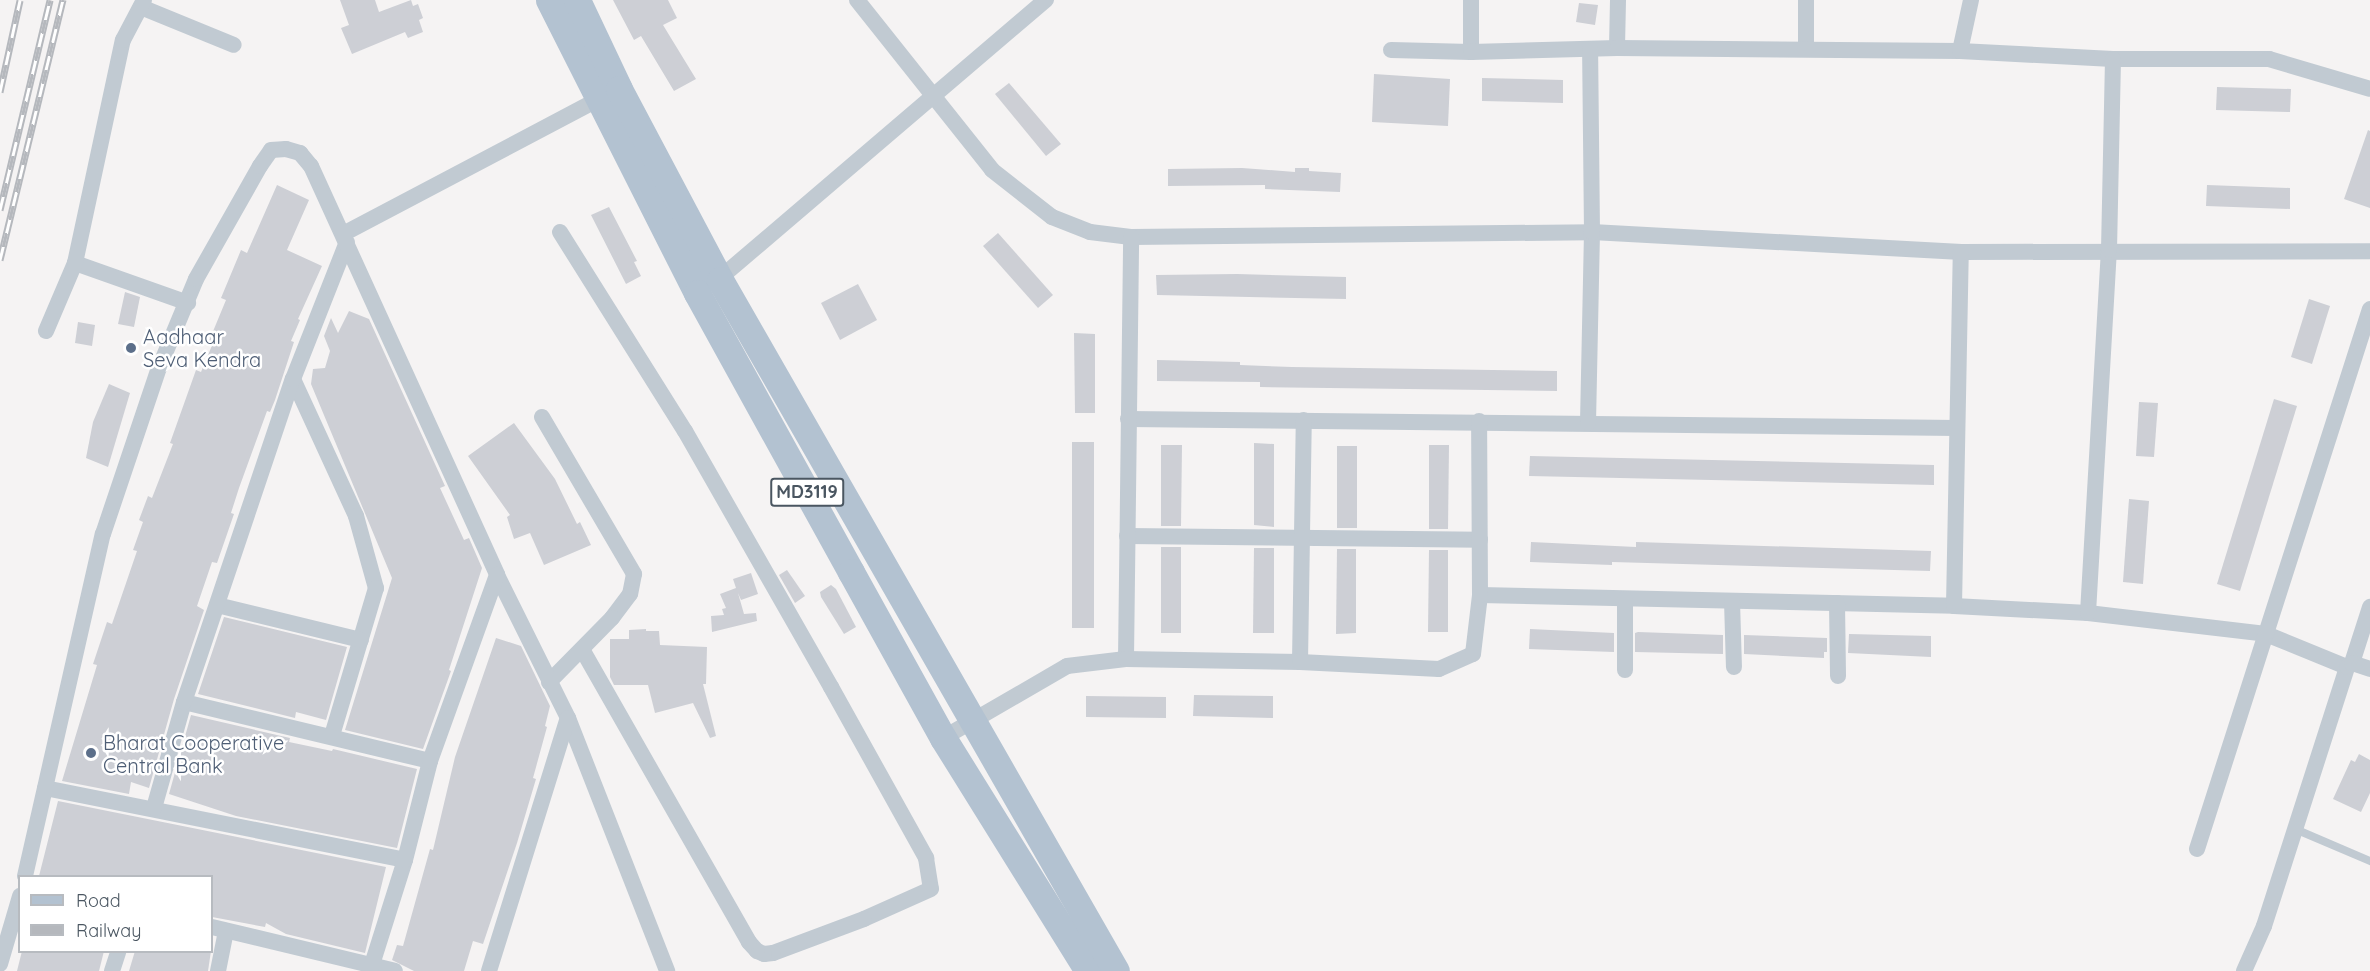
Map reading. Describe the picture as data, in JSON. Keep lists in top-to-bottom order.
{
  "streets": {
    "main road": ["MD3119"]
  },
  "places": ["Aadhaar Seva Kendra", "Bharat Cooperative Central Bank"],
  "legend": ["Road", "Railway"]
}
